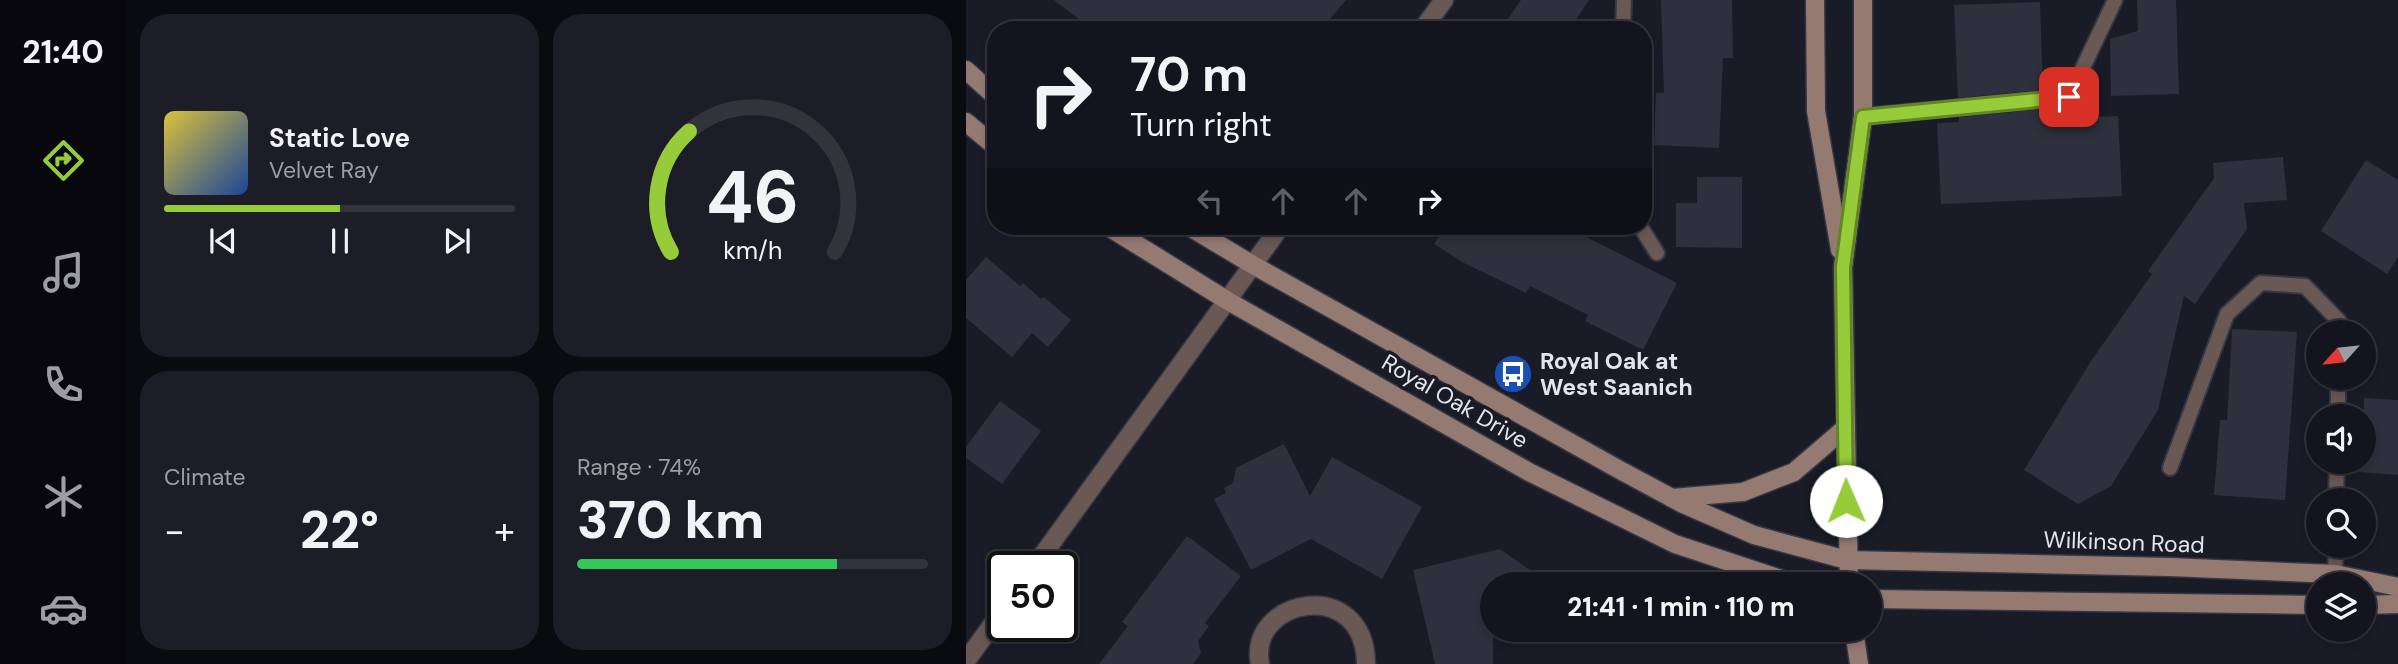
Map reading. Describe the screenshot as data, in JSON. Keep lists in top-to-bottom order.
{
  "streets": {
    "main road": ["Royal Oak Drive", "Wilkinson Road"]
  },
  "crossings": [
    ["Royal Oak Drive", "Wilkinson Road"]
  ],
  "places": {
    "bus stop": ["Royal Oak at West Saanich"]
  },
  "north": "bottom left",
  "page": {
    "tabs": "21:40",
    "turn": ["70 m", "Turn right"],
    "song": ["Static Love", "Velvet Ray"],
    "tile": [
      "Climate",
      ["Range · 74%", "370 km"]
    ],
    "heat": ["−", "22°", "+"],
    "limit": "50",
    "trip": "21:41 · 1 min · 110 m",
    "gauge": ["46", "km/h"]
  }
}
